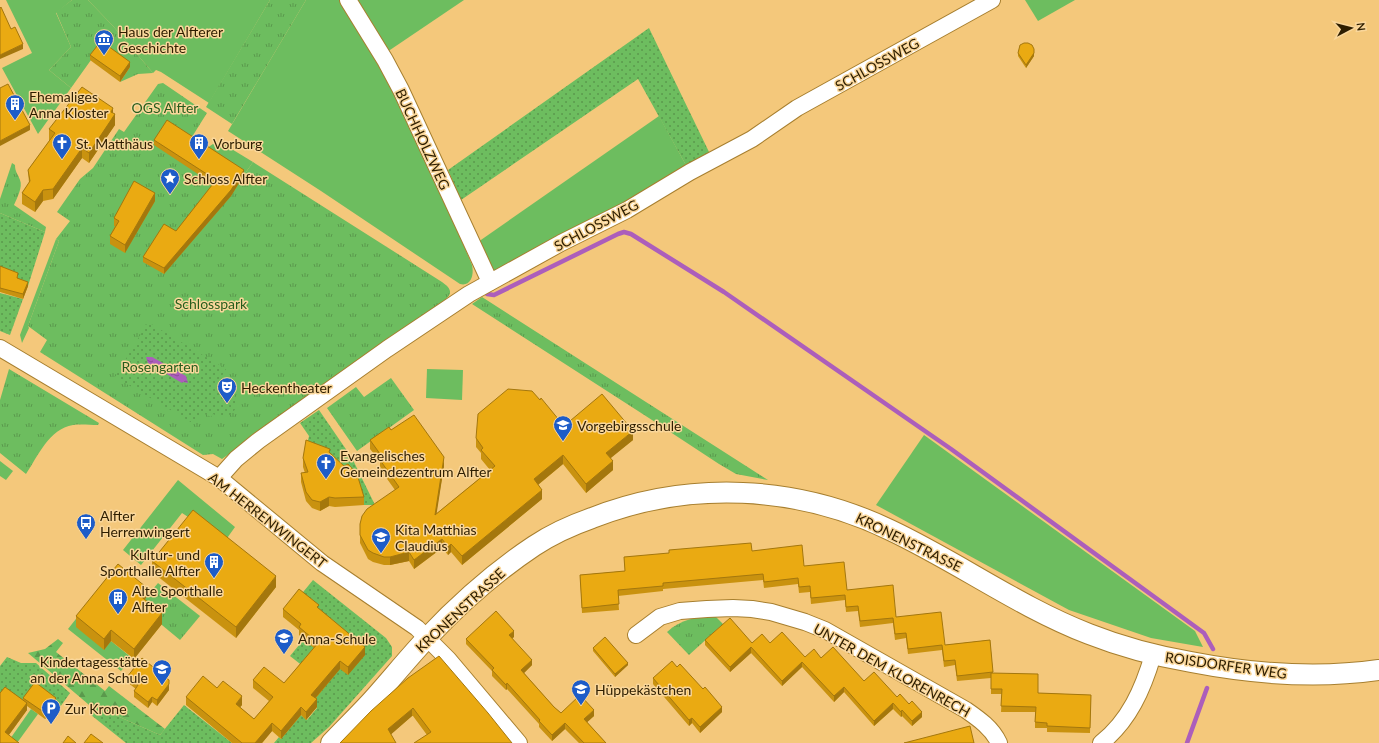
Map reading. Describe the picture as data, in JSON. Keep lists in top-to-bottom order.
{
  "streets": {
    "street": [
      "SCHLOSSWEG",
      "BUCHHOLZWEG",
      "AM HERRENWINGERT",
      "KRONENSTRASSE",
      "ROISDORFER WEG",
      "UNTER DEM KLORENRECH"
    ]
  },
  "crossings": [
    ["SCHLOSSWEG", "BUCHHOLZWEG"],
    ["SCHLOSSWEG", "AM HERRENWINGERT"],
    ["AM HERRENWINGERT", "KRONENSTRASSE"],
    ["KRONENSTRASSE", "ROISDORFER WEG"]
  ],
  "parks": ["OGS Alfter", "Schlosspark", "Rosengarten"],
  "places": {
    "museum": ["Haus der Alfterer Geschichte"],
    "building": [
      "Ehemaliges Anna Kloster",
      "Vorburg",
      "Kultur- und Sporthalle Alfter",
      "Alte Sporthalle Alfter"
    ],
    "church": ["St. Matthäus", "Evangelisches Gemeindezentrum Alfter"],
    "place": ["Schloss Alfter"],
    "theatre": ["Heckentheater"],
    "school or university": [
      "Vorgebirgsschule",
      "Kita Matthias Claudius",
      "Anna-Schule",
      "Kindertagesstätte an der Anna Schule",
      "Hüppekästchen"
    ],
    "bus stop": ["Alfter Herrenwingert"],
    "parking": ["Zur Krone"]
  },
  "north": "right"
}
